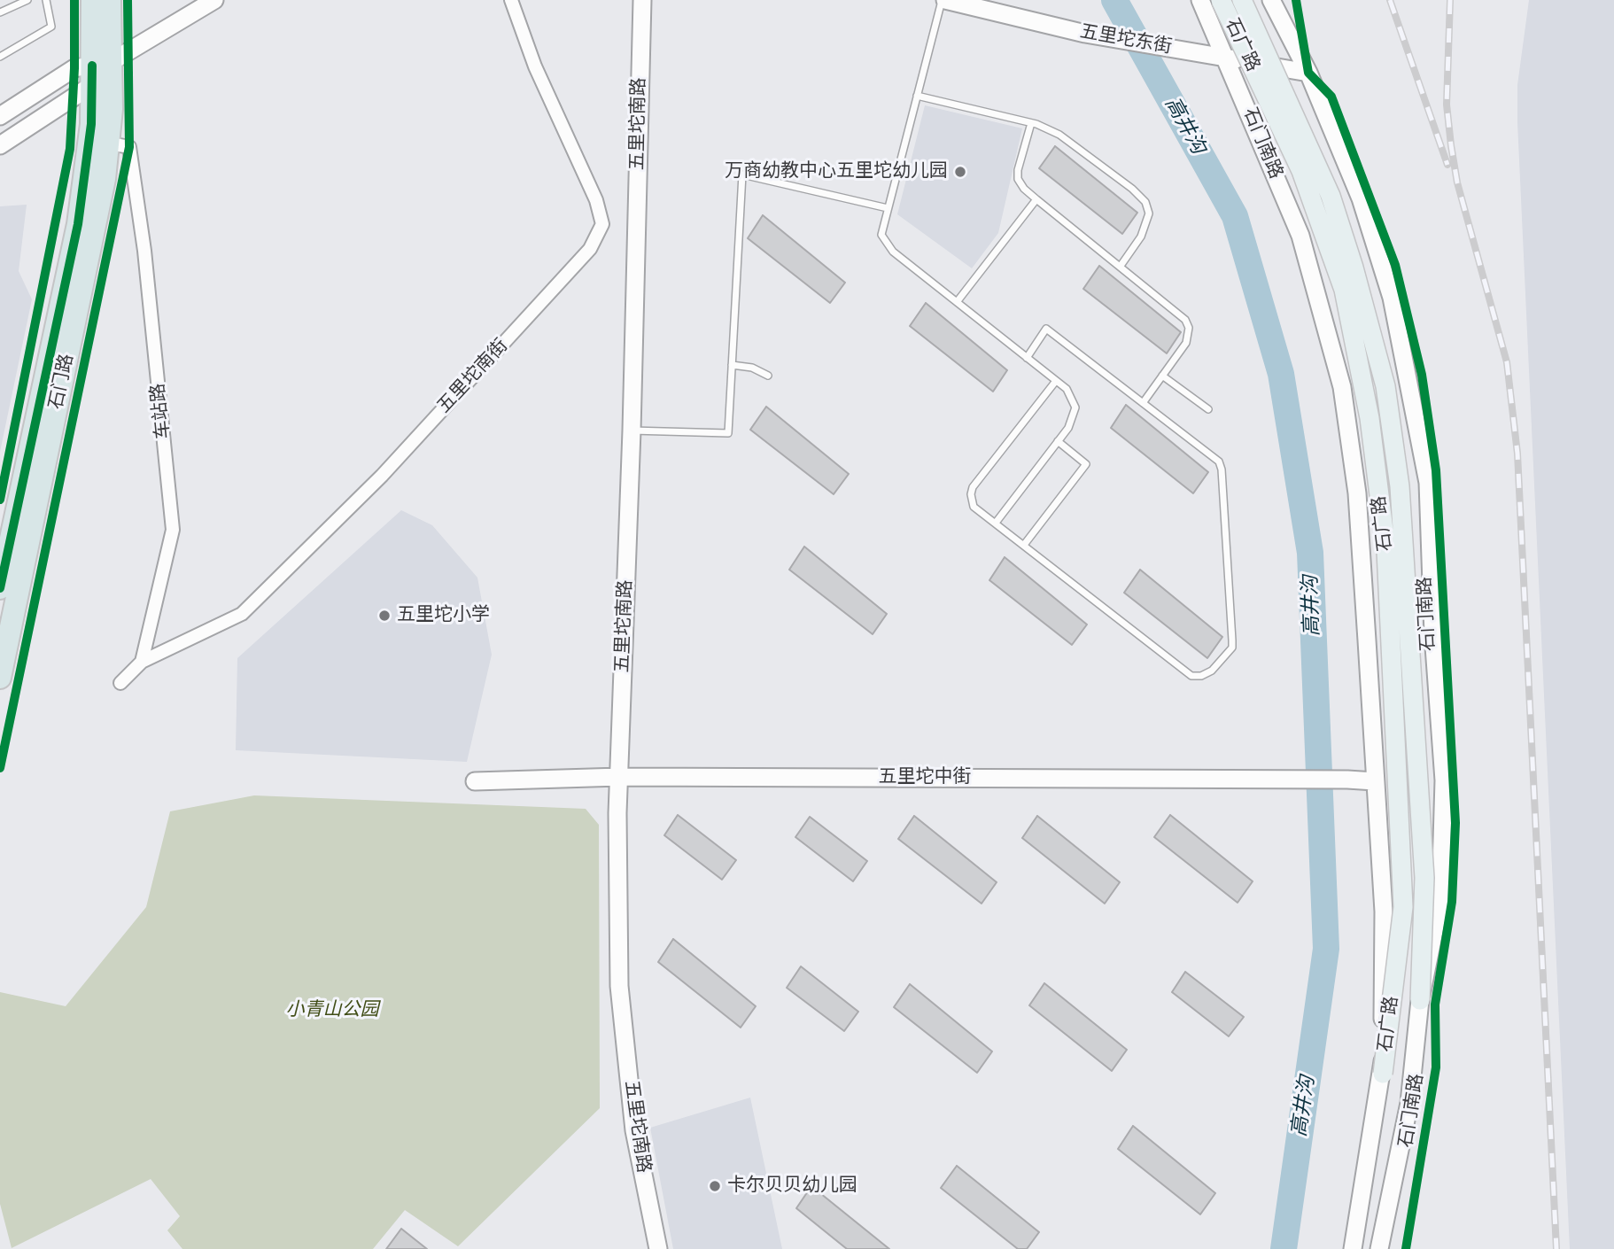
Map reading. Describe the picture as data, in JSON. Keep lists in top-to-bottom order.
{
  "streets": {
    "highway": ["石门路"],
    "main road": [
      "五里坨东街",
      "石广路",
      "五里坨南路",
      "石门南路",
      "五里坨中街"
    ],
    "street": ["五里坨南街", "车站路"]
  },
  "crossings": [
    ["五里坨东街", "石门南路"],
    ["石广路", "石门南路"],
    ["五里坨南路", "五里坨中街"],
    ["石门南路", "五里坨中街"],
    ["五里坨南街", "车站路"],
    ["石门路", "车站路"]
  ],
  "water": ["高井沟"],
  "parks": ["小青山公园"],
  "places": ["万商幼教中心五里坨幼儿园", "五里坨小学", "卡尔贝贝幼儿园"]
}
